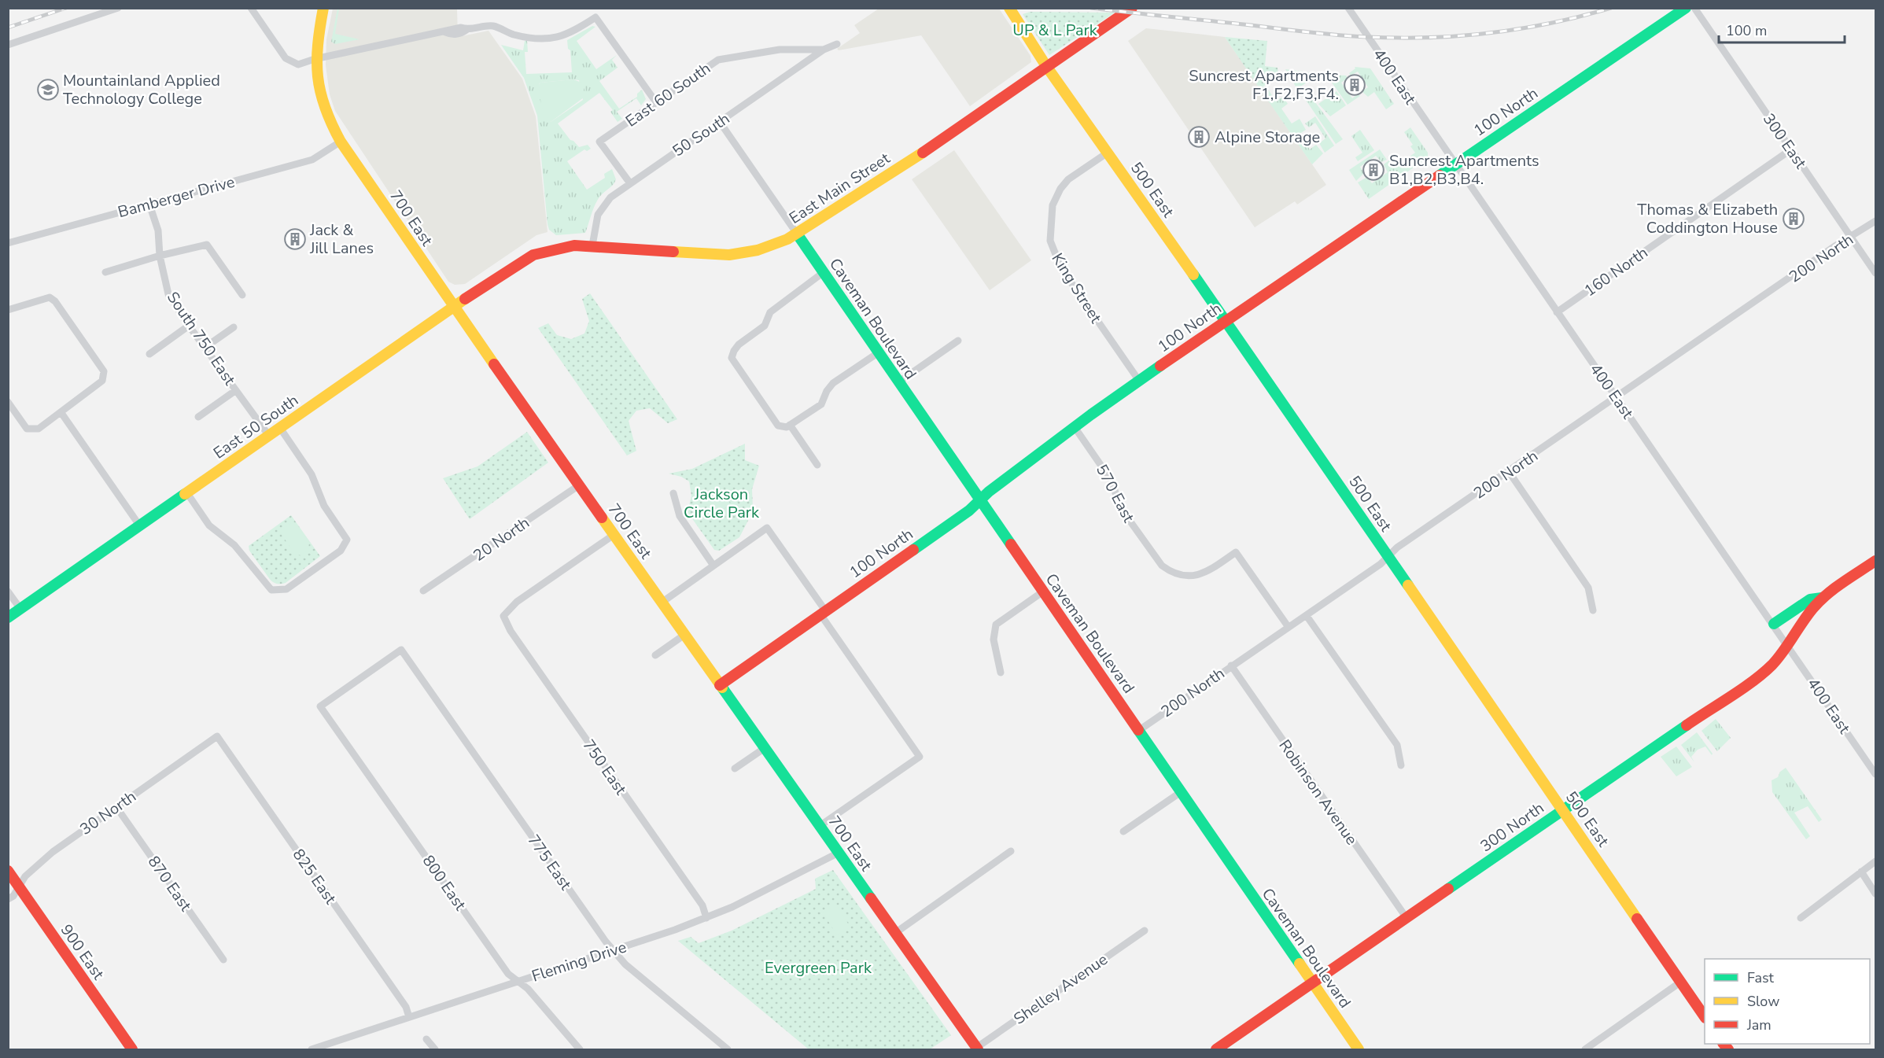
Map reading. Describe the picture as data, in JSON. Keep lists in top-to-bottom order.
{
  "streets": {
    "street": [
      "400 East",
      "East 60 South",
      "100 North",
      "50 South",
      "300 East",
      "East Main Street",
      "500 East",
      "Bamberger Drive",
      "700 East",
      "200 North",
      "160 North",
      "King Street",
      "Caveman Boulevard",
      "South 750 East",
      "East 50 South",
      "570 East",
      "20 North",
      "750 East",
      "Robinson Avenue",
      "30 North",
      "300 North",
      "775 East",
      "825 East",
      "800 East",
      "870 East",
      "900 East",
      "Fleming Drive",
      "Shelley Avenue"
    ]
  },
  "crossings": [
    ["400 East", "100 North"],
    ["400 East", "200 North"],
    ["400 East", "160 North"],
    ["400 East", "300 North"],
    ["East 60 South", "50 South"],
    ["100 North", "500 East"],
    ["100 North", "700 East"],
    ["100 North", "King Street"],
    ["100 North", "Caveman Boulevard"],
    ["100 North", "570 East"],
    ["50 South", "East Main Street"],
    ["300 East", "200 North"],
    ["300 East", "160 North"],
    ["East Main Street", "500 East"],
    ["East Main Street", "Caveman Boulevard"],
    ["East Main Street", "East 50 South"],
    ["500 East", "200 North"],
    ["500 East", "King Street"],
    ["500 East", "300 North"],
    ["Bamberger Drive", "700 East"],
    ["Bamberger Drive", "South 750 East"],
    ["700 East", "East 50 South"],
    ["700 East", "20 North"],
    ["700 East", "750 East"],
    ["700 East", "Fleming Drive"],
    ["700 East", "Shelley Avenue"],
    ["200 North", "Caveman Boulevard"],
    ["200 North", "570 East"],
    ["200 North", "Robinson Avenue"],
    ["Caveman Boulevard", "300 North"],
    ["South 750 East", "East 50 South"],
    ["750 East", "Fleming Drive"],
    ["Robinson Avenue", "300 North"],
    ["30 North", "825 East"],
    ["30 North", "870 East"],
    ["30 North", "900 East"],
    ["775 East", "800 East"],
    ["775 East", "Fleming Drive"],
    ["825 East", "Fleming Drive"],
    ["800 East", "Fleming Drive"]
  ],
  "parks": ["UP & L Park", "Jackson Circle Park", "Evergreen Park"],
  "places": {
    "building": [
      "Suncrest Apartments F1,F2,F3,F4.",
      "Alpine Storage",
      "Suncrest Apartments B1,B2,B3,B4.",
      "Thomas & Elizabeth Coddington House",
      "Jack & Jill Lanes"
    ],
    "school or university": ["Mountainland Applied Technology College"]
  },
  "legend": ["Fast", "Slow", "Jam"],
  "scale_bar": "100 m"
}
